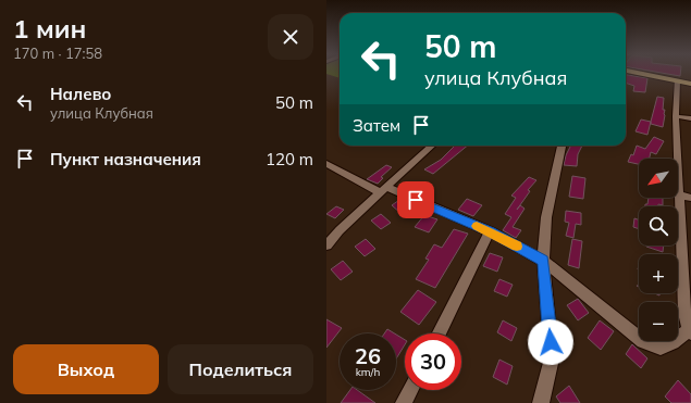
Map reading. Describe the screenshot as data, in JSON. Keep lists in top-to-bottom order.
{
  "north": "bottom left",
  "page": {
    "heading": ["1 мин", "170 m · 17:58"],
    "turn": ["50 m", "улица Клубная"],
    "list": [
      {
        "name": "Налево",
        "note": "улица Клубная",
        "value": "50 m"
      },
      {
        "name": "Пункт назначения",
        "value": "120 m"
      }
    ],
    "then": "Затем",
    "map_buttons": ["+", "−"],
    "speed": "26 km/h",
    "limit": "30",
    "buttons": ["Выход", "Поделиться"]
  }
}
